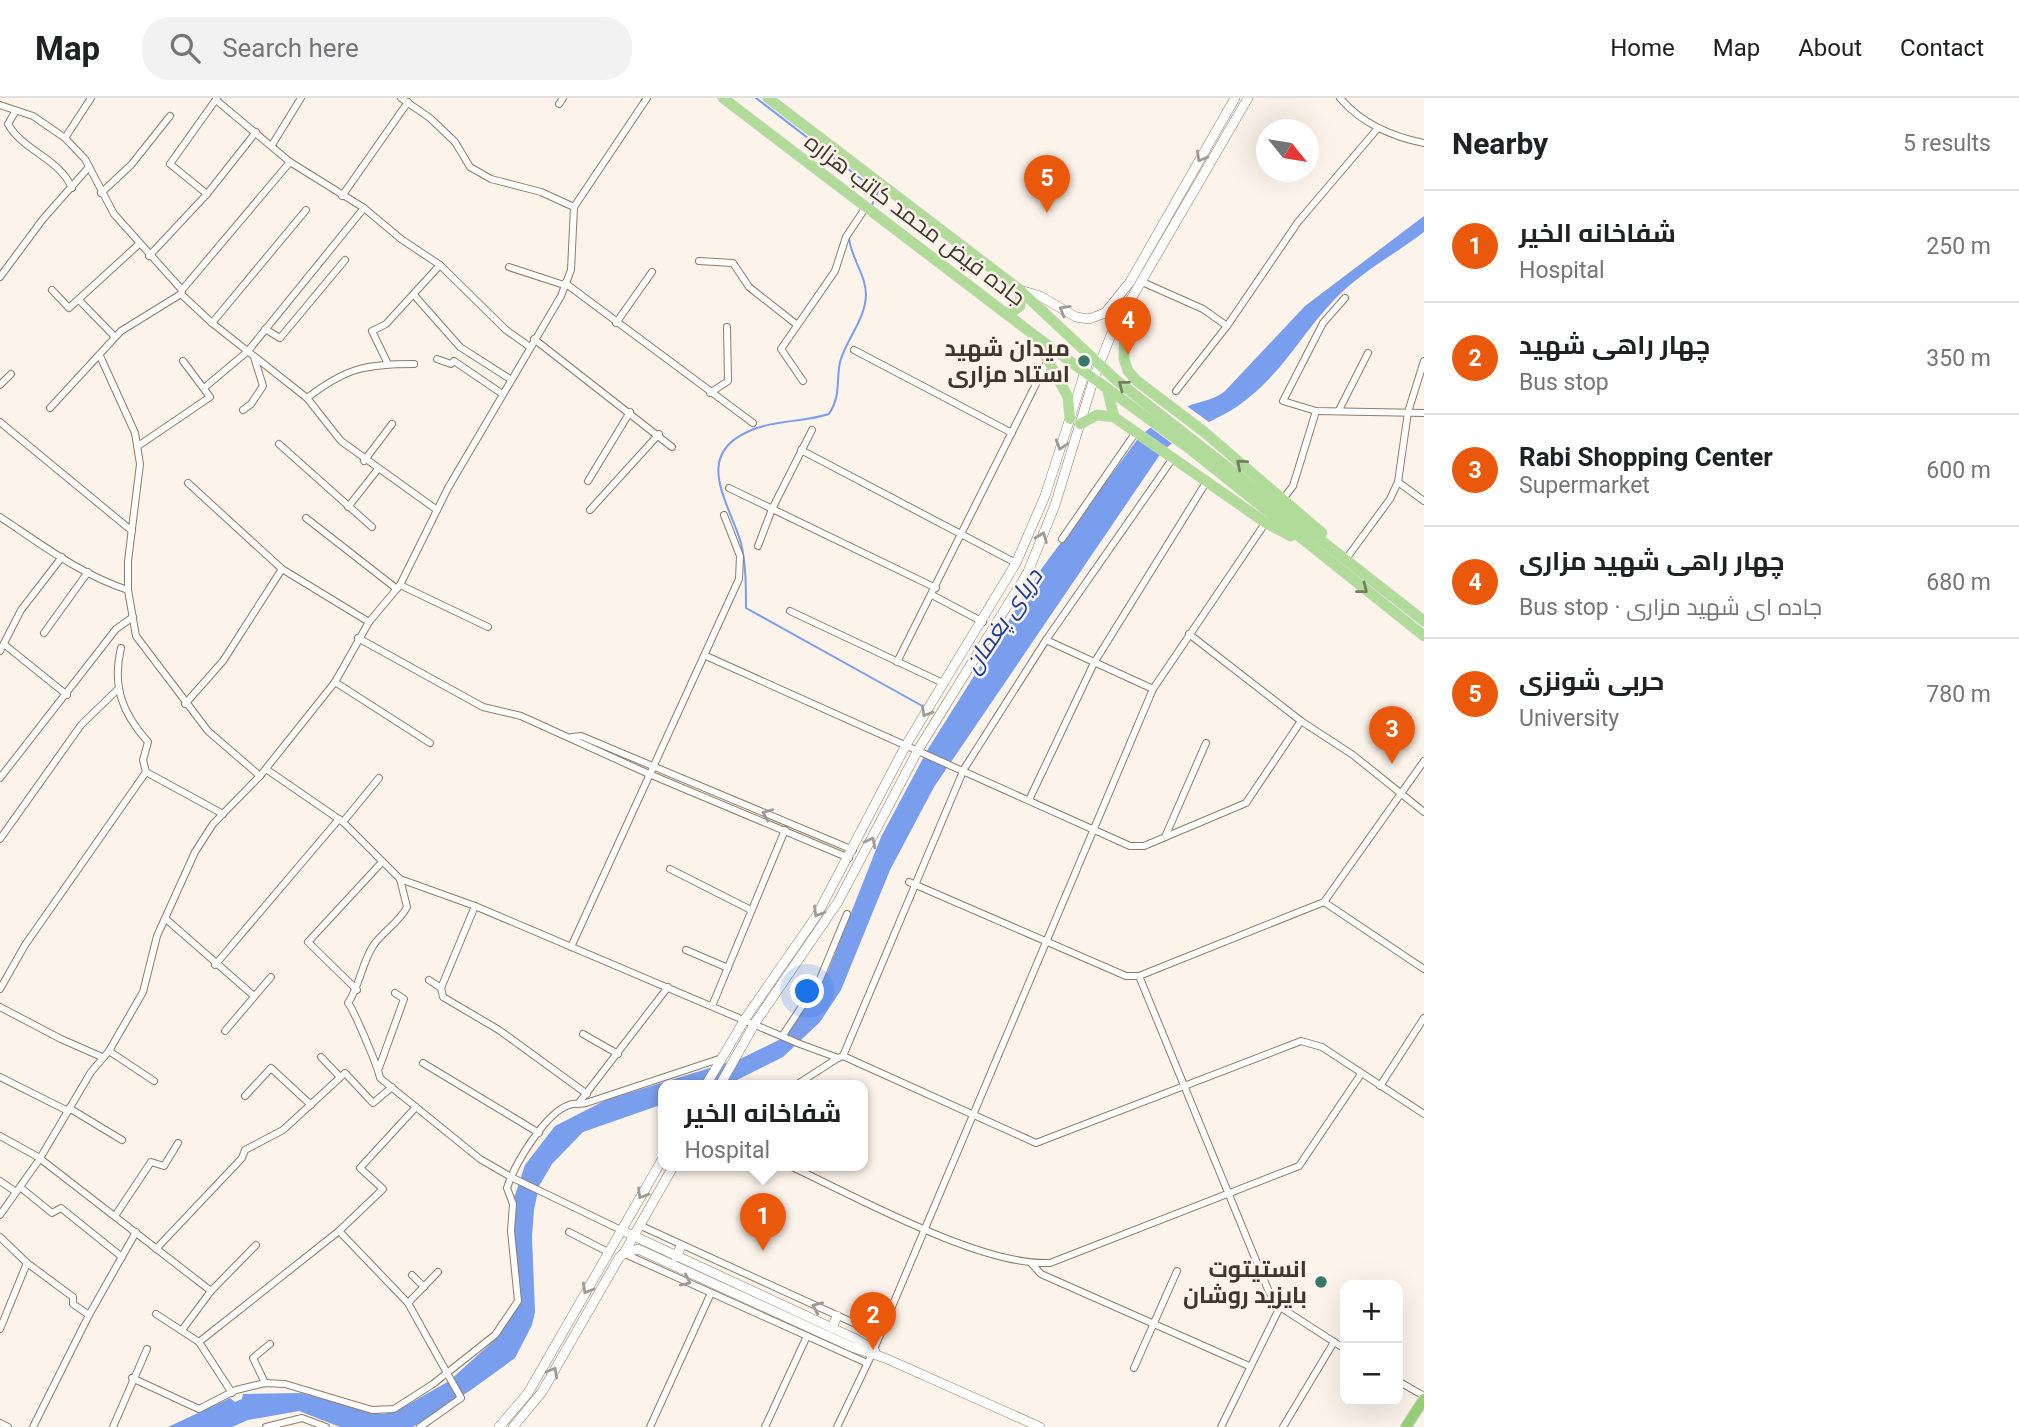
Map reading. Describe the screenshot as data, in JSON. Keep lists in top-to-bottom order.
{
  "streets": {
    "main road": ["جاده فیض محمد کاتب هزاره"]
  },
  "water": ["دریای پغمان"],
  "places": ["میدان شهید استاد مزاری", "انستیتوت بایزید روشان"],
  "north": "bottom right",
  "page": {
    "header": "Map",
    "search": "Search here",
    "nav": [
      "Home",
      "Map",
      "About",
      "Contact"
    ],
    "heading": ["Nearby", "5 results"],
    "pins": [
      "5",
      "4",
      "3",
      "1",
      "2"
    ],
    "list": [
      {
        "mark": "1",
        "name": "شفاخانه الخیر",
        "note": "Hospital",
        "value": "250 m"
      },
      {
        "mark": "2",
        "name": "چهار راهی شهید",
        "note": "Bus stop",
        "value": "350 m"
      },
      {
        "mark": "3",
        "name": "Rabi Shopping Center",
        "note": "Supermarket",
        "value": "600 m"
      },
      {
        "mark": "4",
        "name": "چهار راهی شهید مزاری",
        "note": "Bus stop · جاده ای شهید مزاری",
        "value": "680 m"
      },
      {
        "mark": "5",
        "name": "حربی شونزی",
        "note": "University",
        "value": "780 m"
      }
    ],
    "popup": ["شفاخانه الخیر", "Hospital"],
    "map_buttons": ["+", "−"]
  }
}
